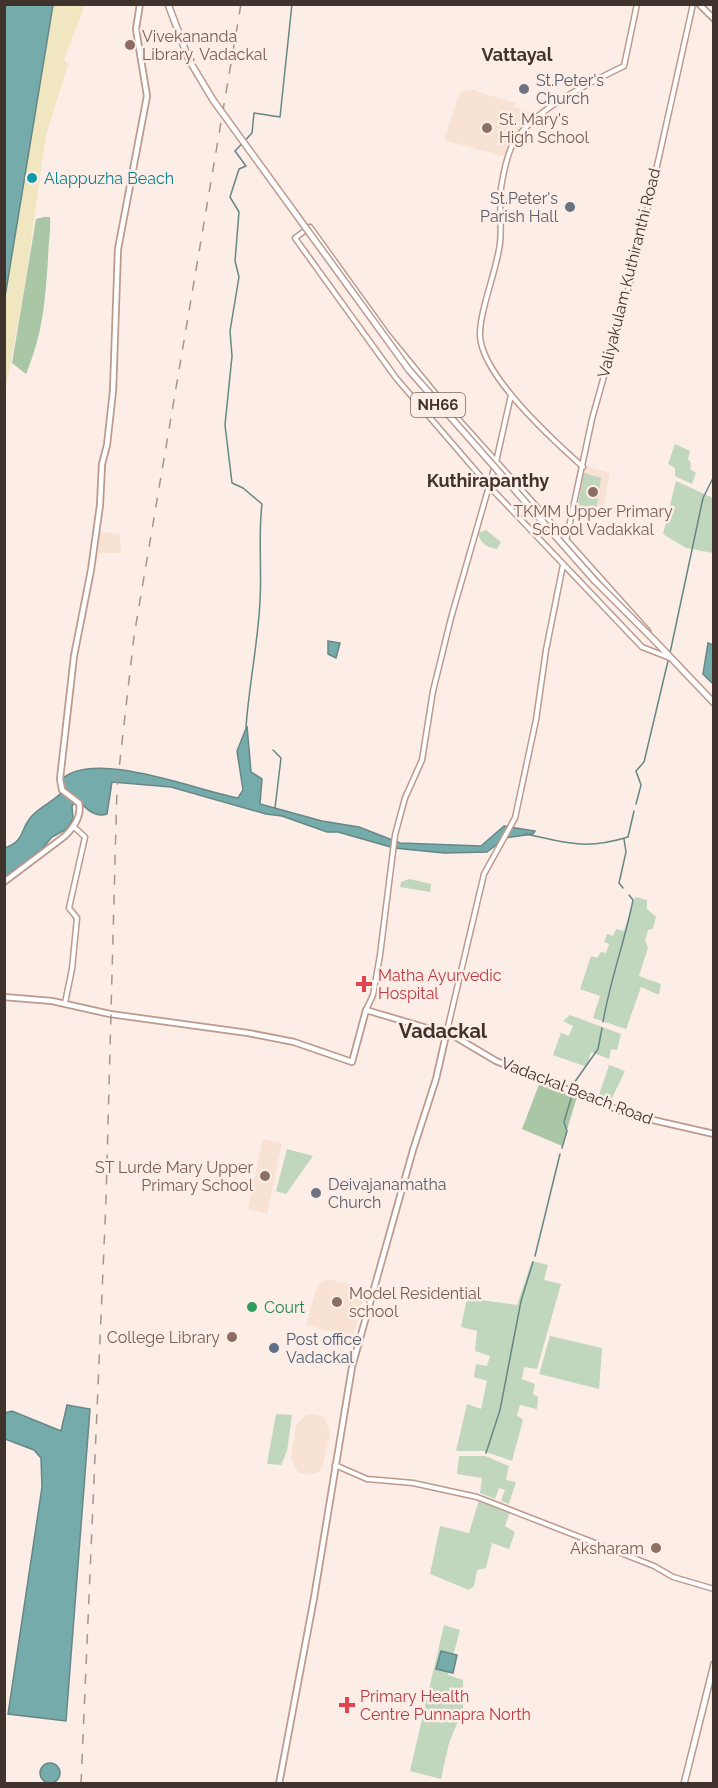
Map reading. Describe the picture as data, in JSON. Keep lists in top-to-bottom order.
{
  "streets": {
    "highway": ["NH66"],
    "main road": ["Vadackal Beach Road"],
    "street": ["Valiyakulam Kuthiranthi Road"]
  },
  "districts": ["Vattayal", "Kuthirapanthy", "Vadackal"],
  "places": {
    "other": [
      "Vivekananda Library, Vadackal",
      "St.Peter's Church",
      "St. Mary's High School",
      "Alappuzha Beach",
      "St.Peter's Parish Hall",
      "TKMM Upper Primary School Vadakkal",
      "ST Lurde Mary Upper Primary School",
      "Deivajanamatha Church",
      "Model Residential school",
      "Court",
      "College Library",
      "Post office Vadackal",
      "Aksharam"
    ],
    "health": ["Matha Ayurvedic Hospital", "Primary Health Centre Punnapra North"]
  }
}
